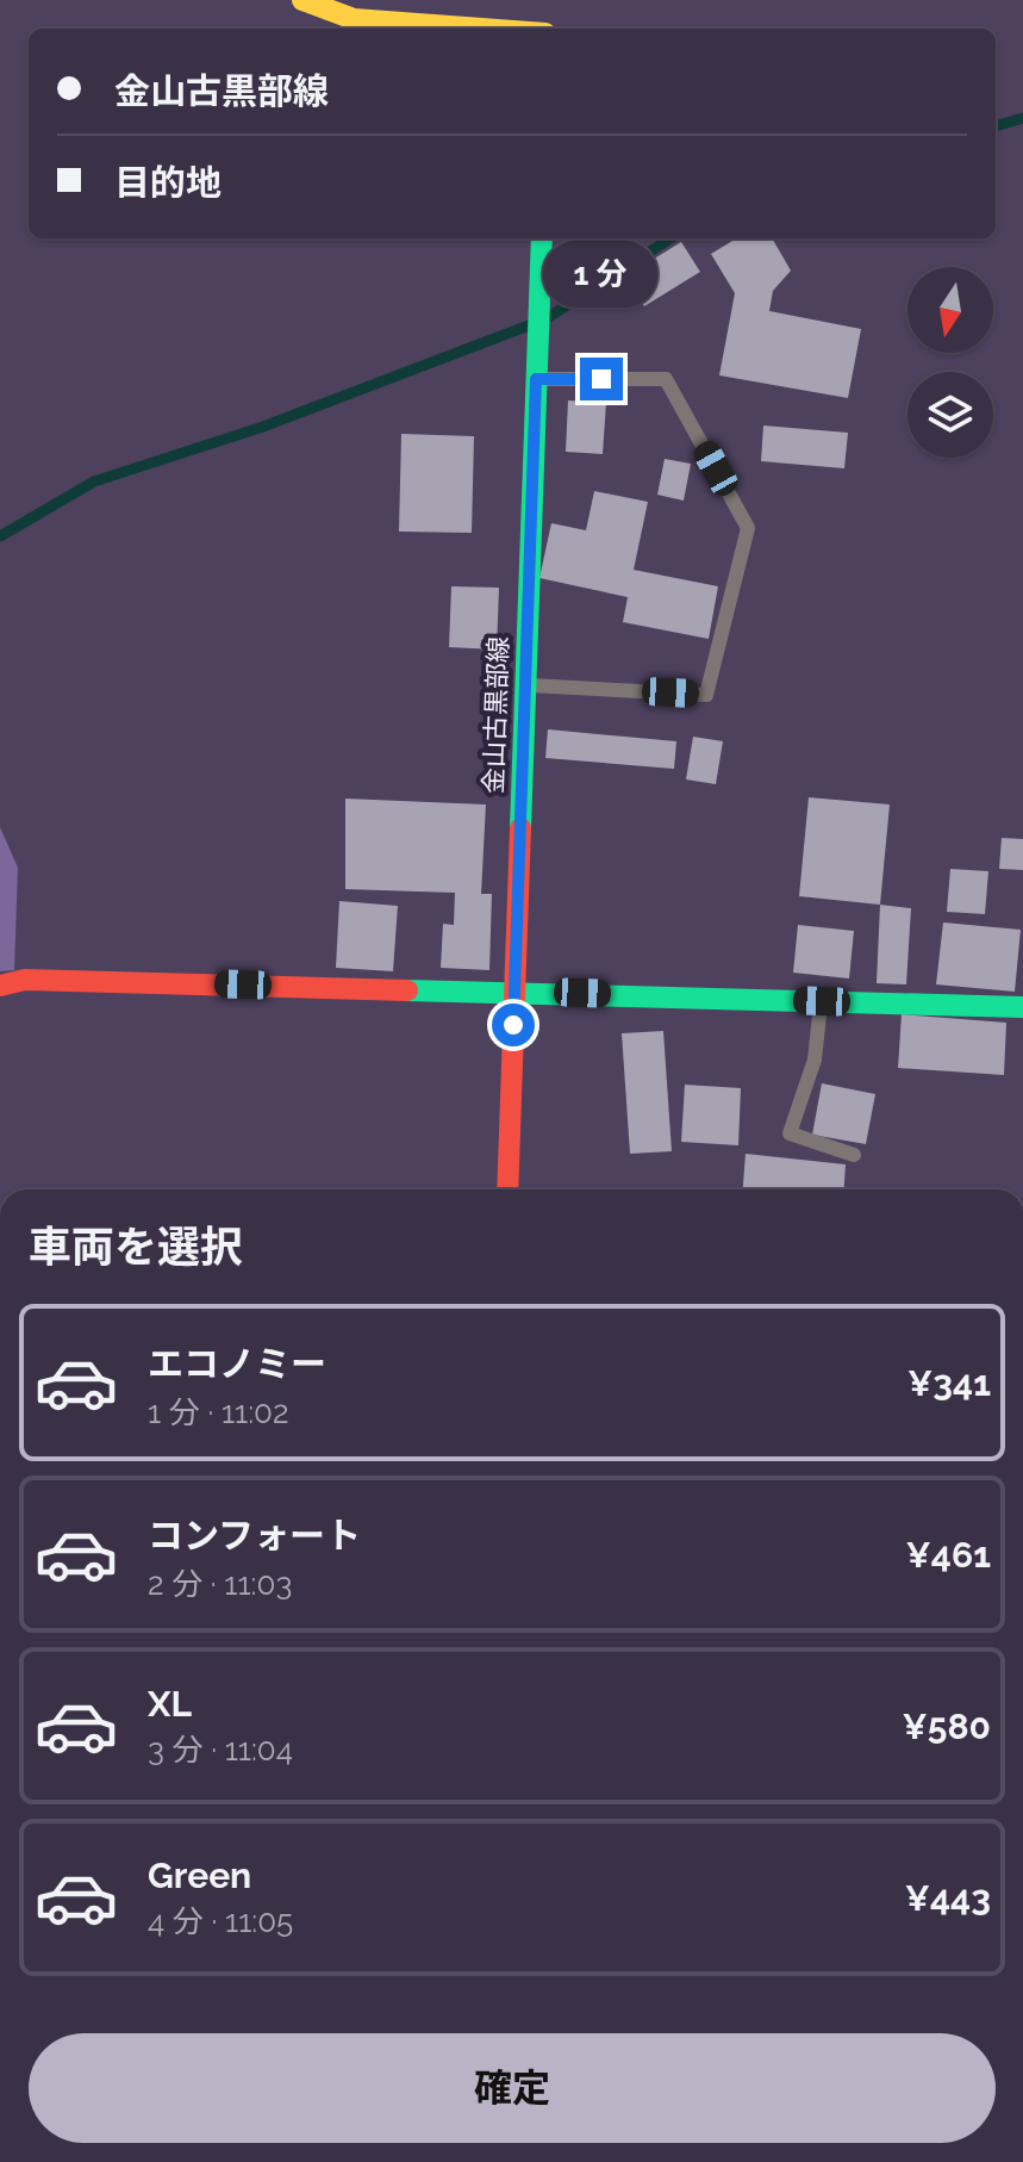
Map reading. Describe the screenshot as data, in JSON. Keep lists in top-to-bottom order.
{
  "streets": {
    "street": ["金山古黒部線"]
  },
  "north": "bottom",
  "page": {
    "banner": ["金山古黒部線", "目的地"],
    "bubble": "1 分",
    "heading": "車両を選択",
    "list": [
      {
        "name": "エコノミー",
        "note": "1 分 · 11:02",
        "value": "¥341"
      },
      {
        "name": "コンフォート",
        "note": "2 分 · 11:03",
        "value": "¥461"
      },
      {
        "name": "XL",
        "note": "3 分 · 11:04",
        "value": "¥580"
      },
      {
        "name": "Green",
        "note": "4 分 · 11:05",
        "value": "¥443"
      }
    ],
    "buttons": "確定"
  }
}
